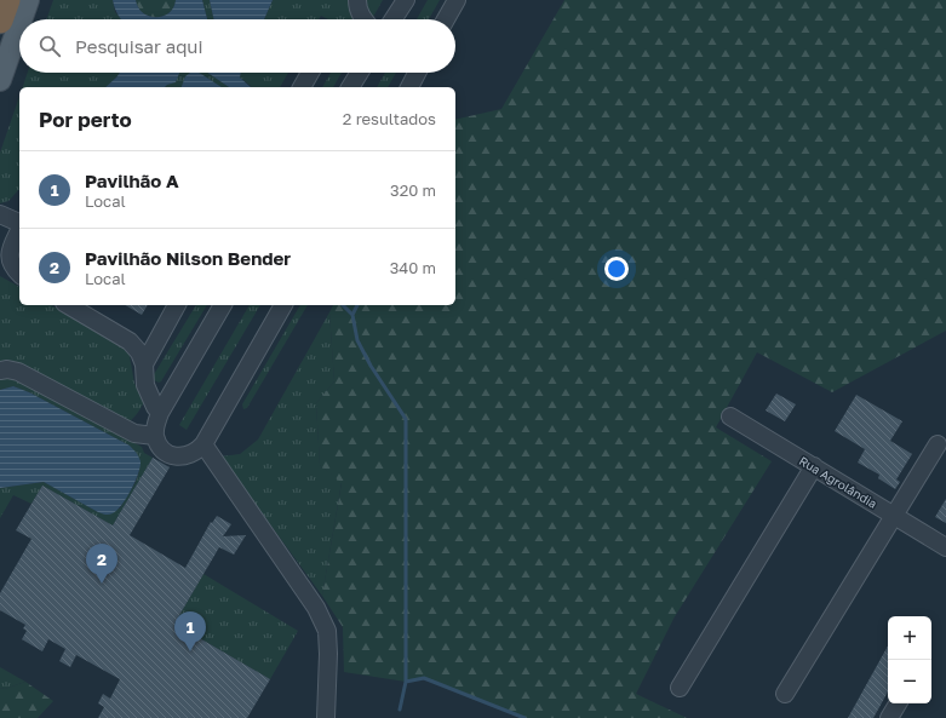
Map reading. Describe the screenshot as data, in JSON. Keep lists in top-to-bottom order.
{
  "streets": {
    "street": ["Rua Agrolândia"]
  },
  "page": {
    "search": "Pesquisar aqui",
    "heading": ["Por perto", "2 resultados"],
    "list": [
      {
        "mark": "1",
        "name": "Pavilhão A",
        "note": "Local",
        "value": "320 m"
      },
      {
        "mark": "2",
        "name": "Pavilhão Nilson Bender",
        "note": "Local",
        "value": "340 m"
      }
    ],
    "pins": ["2", "1"],
    "map_buttons": ["+", "−"]
  }
}
